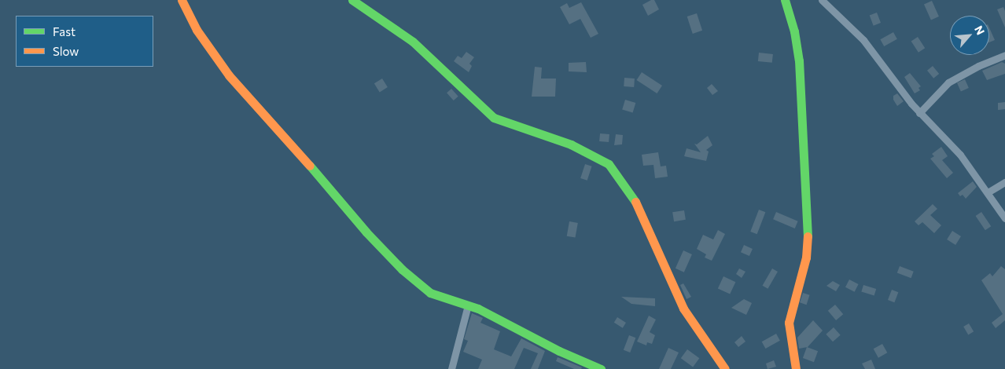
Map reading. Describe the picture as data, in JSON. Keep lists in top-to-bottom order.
{
  "legend": ["Fast", "Slow"],
  "north": "top right"
}
